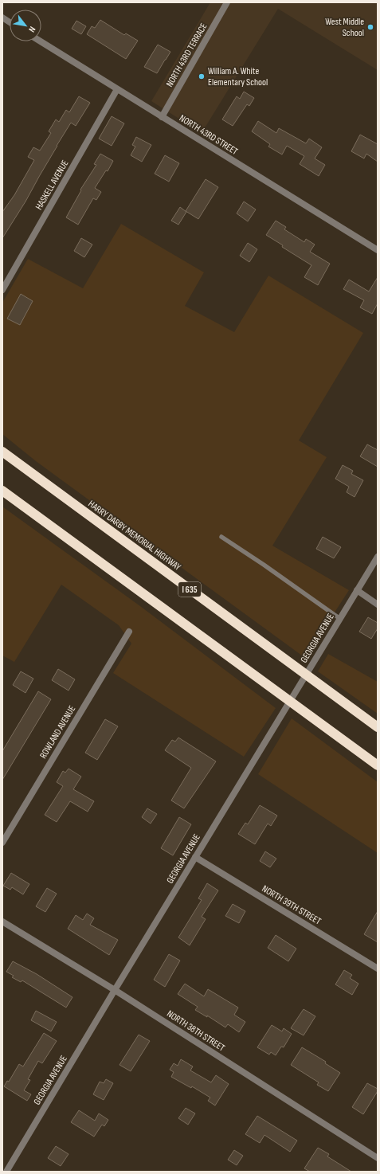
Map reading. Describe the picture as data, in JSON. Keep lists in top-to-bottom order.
{
  "streets": {
    "highway": ["HARRY DARBY MEMORIAL HIGHWAY", "I 635"],
    "street": [
      "NORTH 43RD TERRACE",
      "NORTH 43RD STREET",
      "HASKELL AVENUE",
      "GEORGIA AVENUE",
      "ROWLAND AVENUE",
      "NORTH 39TH STREET",
      "NORTH 38TH STREET"
    ]
  },
  "crossings": [
    ["NORTH 43RD TERRACE", "NORTH 43RD STREET"],
    ["NORTH 43RD STREET", "HASKELL AVENUE"],
    ["GEORGIA AVENUE", "NORTH 39TH STREET"],
    ["GEORGIA AVENUE", "NORTH 38TH STREET"]
  ],
  "places": ["West Middle School", "William A. White Elementary School"],
  "north": "bottom right"
}
